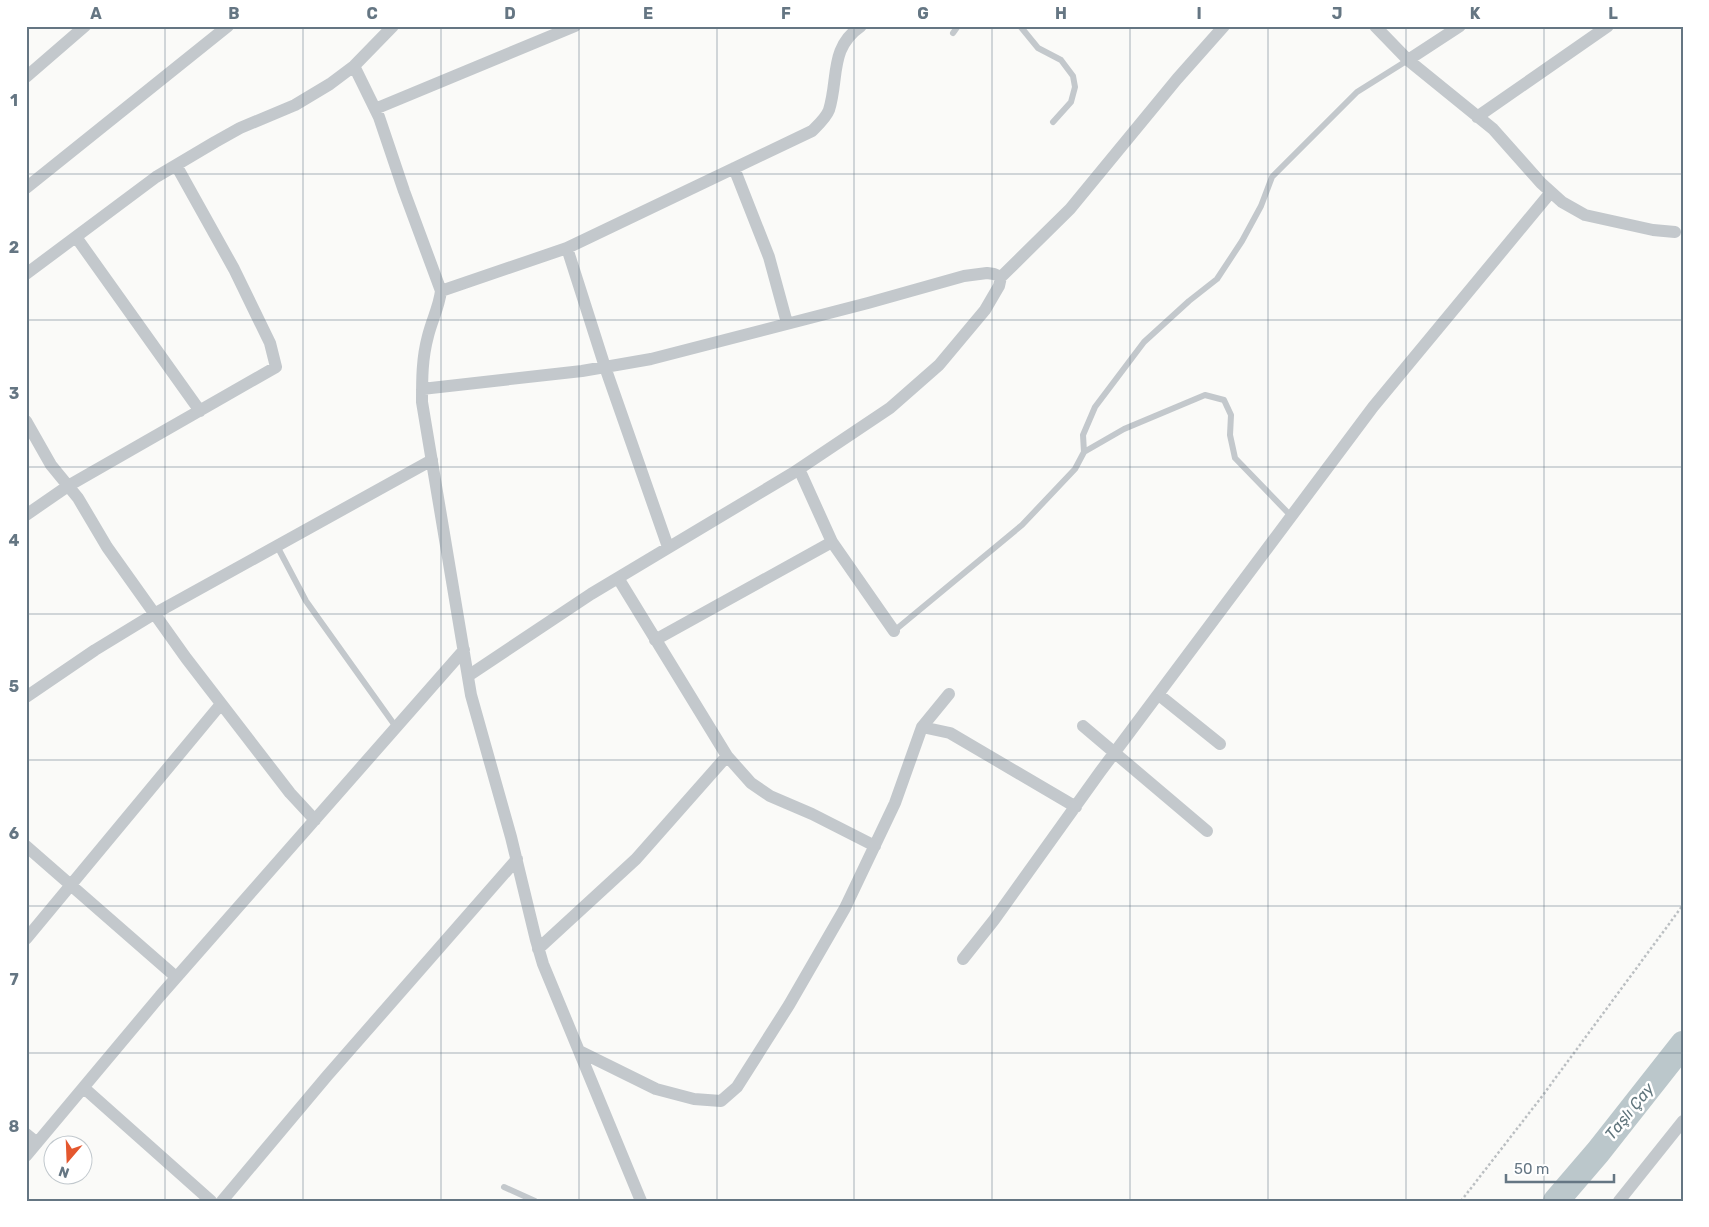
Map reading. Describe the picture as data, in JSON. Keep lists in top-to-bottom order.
{
  "water": ["Taşlı Çay"],
  "scale_bar": "50 m",
  "north": "bottom",
  "grid": {
    "columns": [
      "A",
      "B",
      "C",
      "D",
      "E",
      "F",
      "G",
      "H",
      "I",
      "J",
      "K",
      "L"
    ],
    "rows": [
      "1",
      "2",
      "3",
      "4",
      "5",
      "6",
      "7",
      "8"
    ]
  }
}
